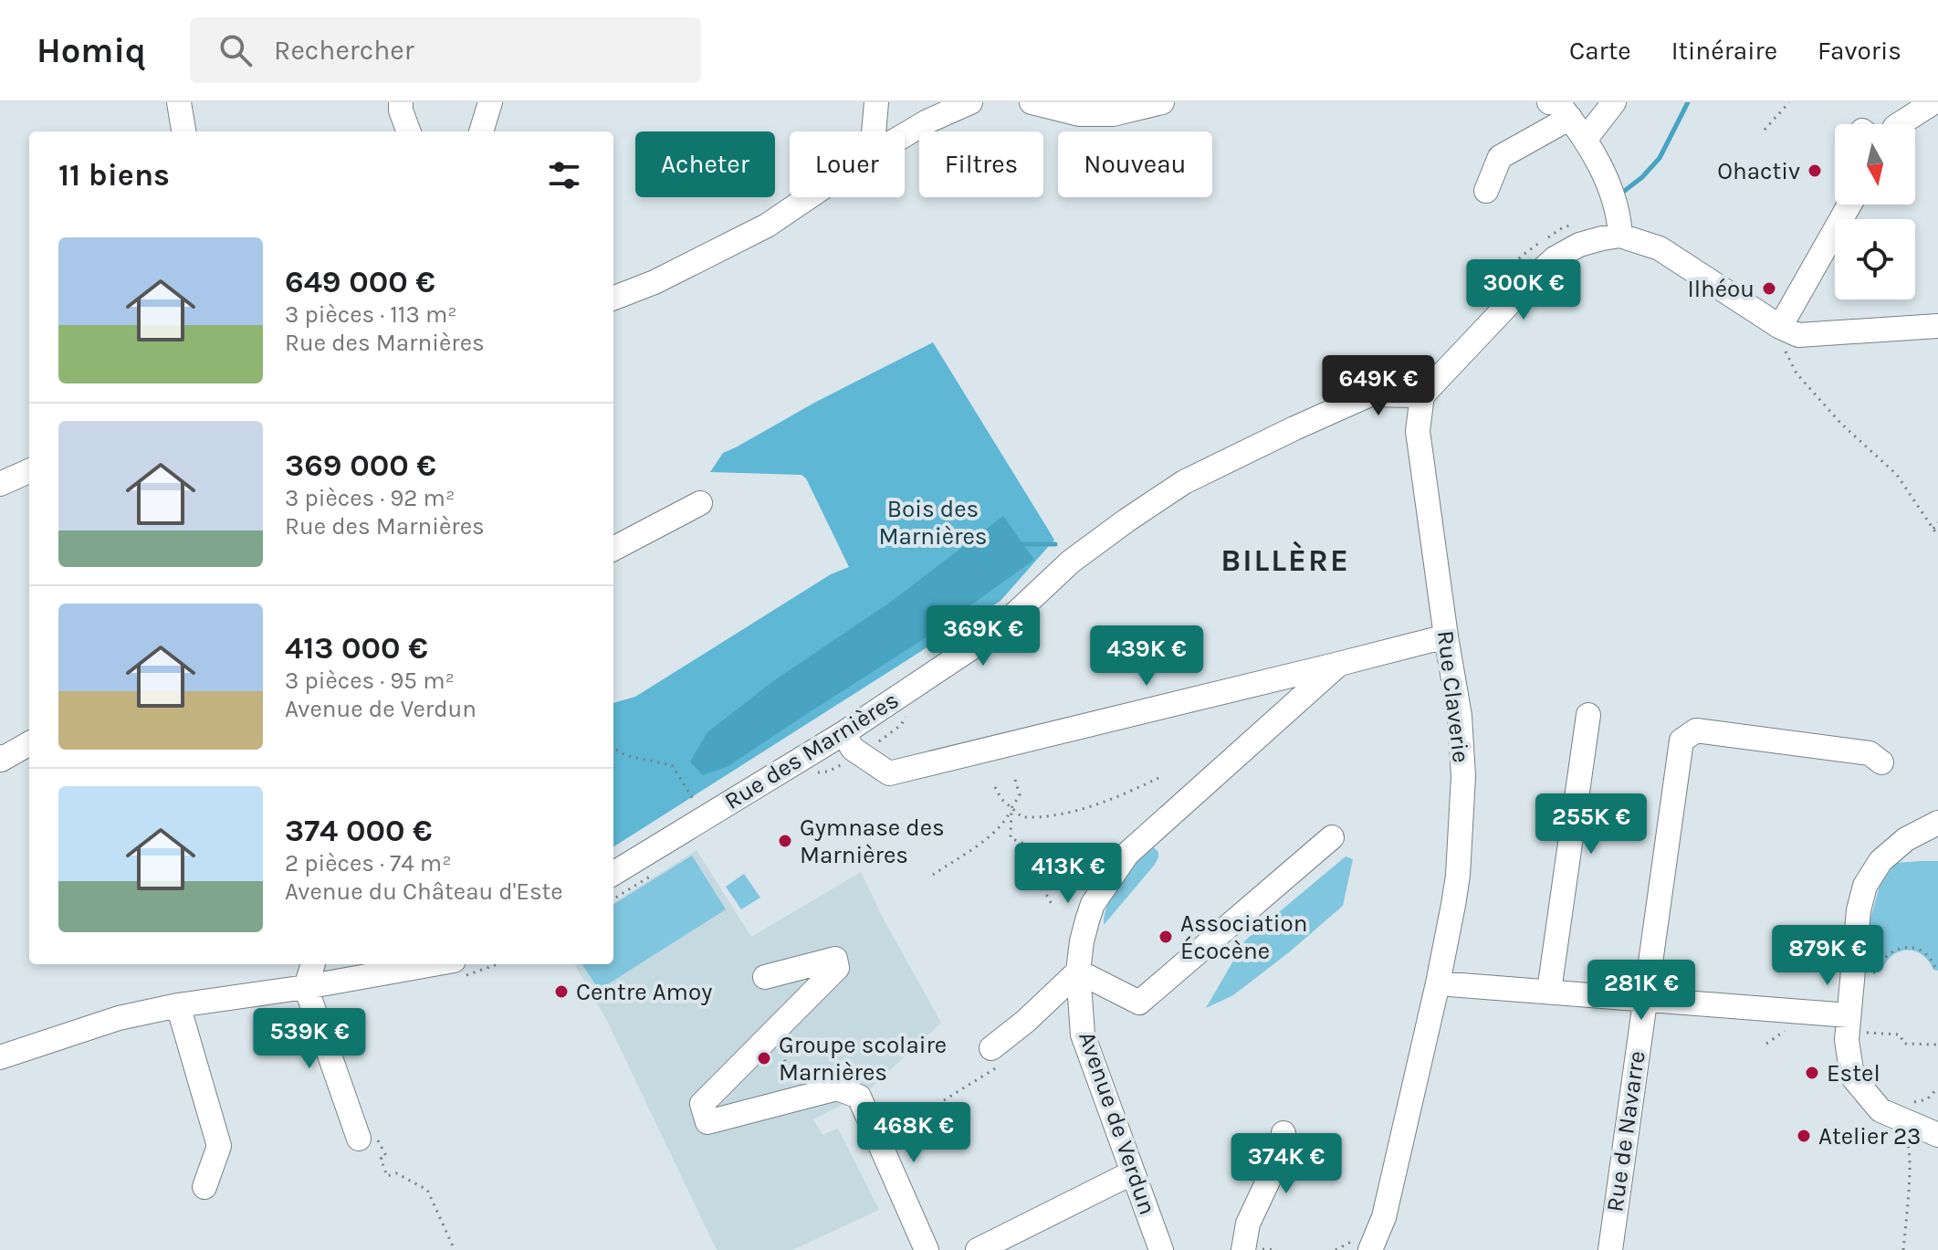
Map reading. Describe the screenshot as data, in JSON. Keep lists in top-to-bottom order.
{
  "streets": {
    "street": [
      "Rue Claverie",
      "Rue des Marnières",
      "Avenue de Verdun",
      "Rue de Navarre"
    ]
  },
  "crossings": [
    ["Rue Claverie", "Rue des Marnières"]
  ],
  "districts": ["BILLÈRE"],
  "parks": ["Bois des Marnières"],
  "places": [
    "Ohactiv",
    "Ilhéou",
    "Gymnase des Marnières",
    "Association Écocène",
    "Centre Amoy",
    "Groupe scolaire Marnières",
    "Estel",
    "Atelier 23"
  ],
  "north": "bottom",
  "page": {
    "header": "Homiq",
    "search": "Rechercher",
    "nav": ["Carte", "Itinéraire", "Favoris"],
    "chip": [
      "Acheter",
      "Louer",
      "Filtres",
      "Nouveau"
    ],
    "heading": "11 biens",
    "list": [
      {
        "name": "649 000 €",
        "note": "3 pièces · 113 m² · Rue des Marnières"
      },
      {
        "name": "369 000 €",
        "note": "3 pièces · 92 m² · Rue des Marnières"
      },
      {
        "name": "413 000 €",
        "note": "3 pièces · 95 m² · Avenue de Verdun"
      },
      {
        "name": "374 000 €",
        "note": "2 pièces · 74 m² · Avenue du Château d'Este"
      }
    ],
    "price": [
      "300K €",
      "649K €",
      "369K €",
      "439K €",
      "255K €",
      "413K €",
      "879K €",
      "281K €",
      "539K €",
      "468K €",
      "374K €"
    ]
  }
}
